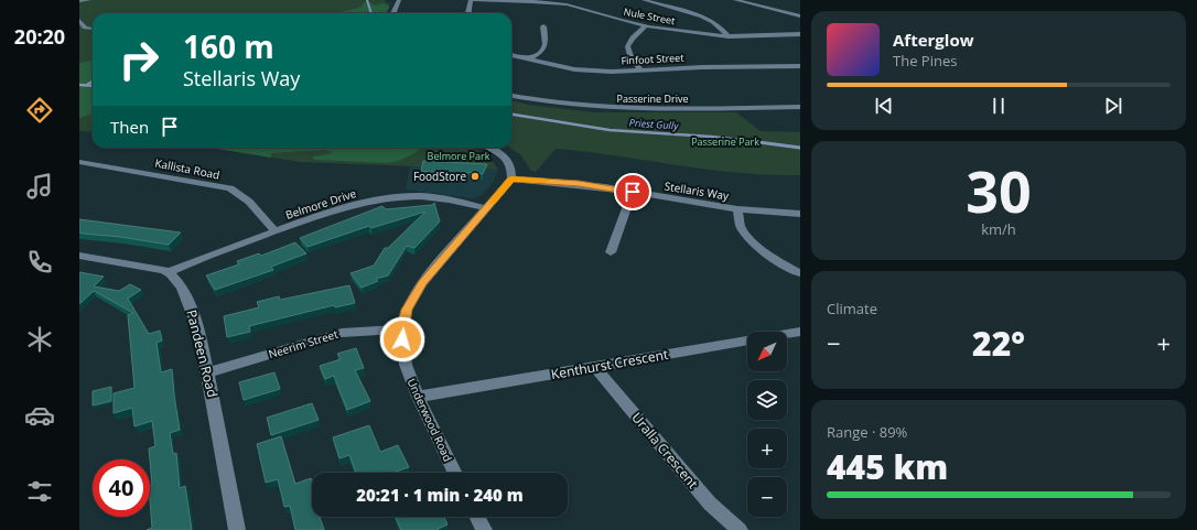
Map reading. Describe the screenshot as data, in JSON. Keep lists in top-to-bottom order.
{
  "streets": {
    "street": [
      "Nule Street",
      "Finfoot Street",
      "Passerine Drive",
      "Kallista Road",
      "Stellaris Way",
      "Belmore Drive",
      "Neerim Street",
      "Pandeen Road",
      "Kenthurst Crescent",
      "Underwood Road",
      "Uralla Crescent"
    ]
  },
  "crossings": [
    ["Kallista Road", "Belmore Drive"],
    ["Stellaris Way", "Underwood Road"],
    ["Belmore Drive", "Pandeen Road"],
    ["Belmore Drive", "Underwood Road"],
    ["Neerim Street", "Pandeen Road"],
    ["Neerim Street", "Underwood Road"],
    ["Kenthurst Crescent", "Underwood Road"],
    ["Kenthurst Crescent", "Uralla Crescent"]
  ],
  "water": ["Priest Gully"],
  "parks": ["Passerine Park", "Belmore Park"],
  "places": ["FoodStore"],
  "north": "bottom left",
  "page": {
    "tabs": "20:20",
    "turn": ["160 m", "Stellaris Way"],
    "song": ["Afterglow", "The Pines"],
    "then": "Then",
    "tile": [
      ["30", "km/h"],
      "Climate",
      ["Range · 89%", "445 km"]
    ],
    "heat": ["−", "22°", "+"],
    "map_buttons": ["+", "−"],
    "limit": "40",
    "trip": "20:21 · 1 min · 240 m"
  }
}
